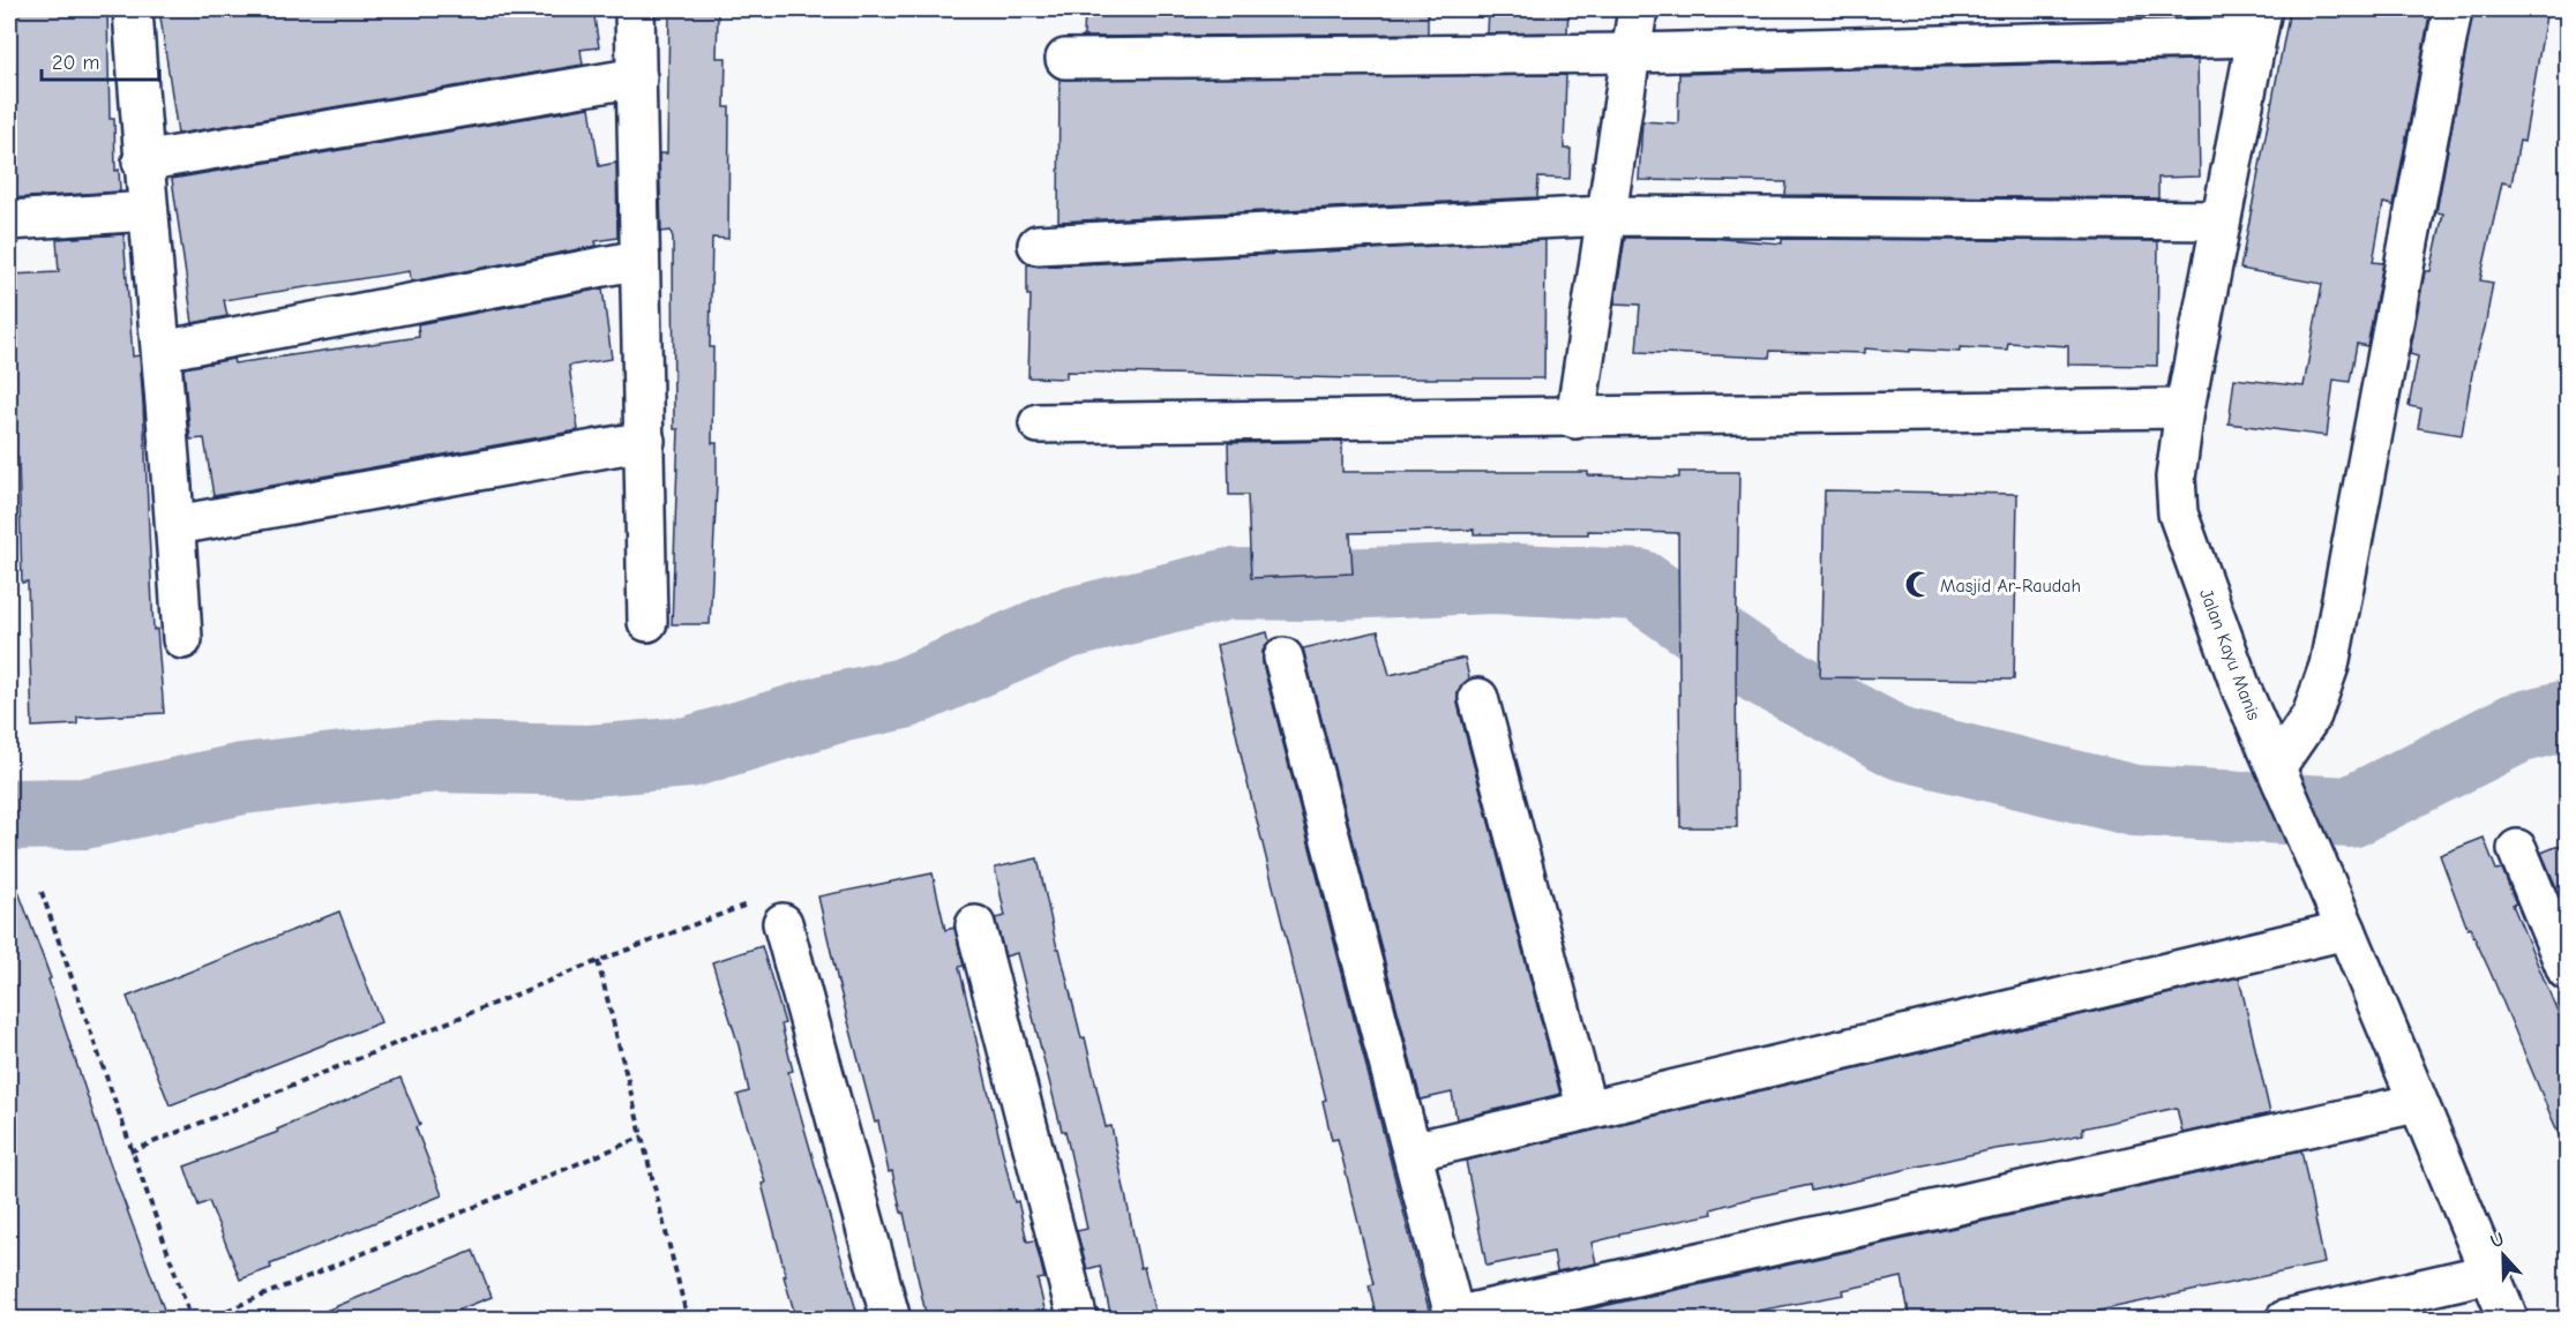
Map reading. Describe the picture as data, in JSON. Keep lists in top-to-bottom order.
{
  "streets": {
    "street": ["Jalan Kayu Manis"]
  },
  "places": {
    "mosque": ["Masjid Ar-Raudah"]
  },
  "scale_bar": "20 m",
  "north": "top"
}
